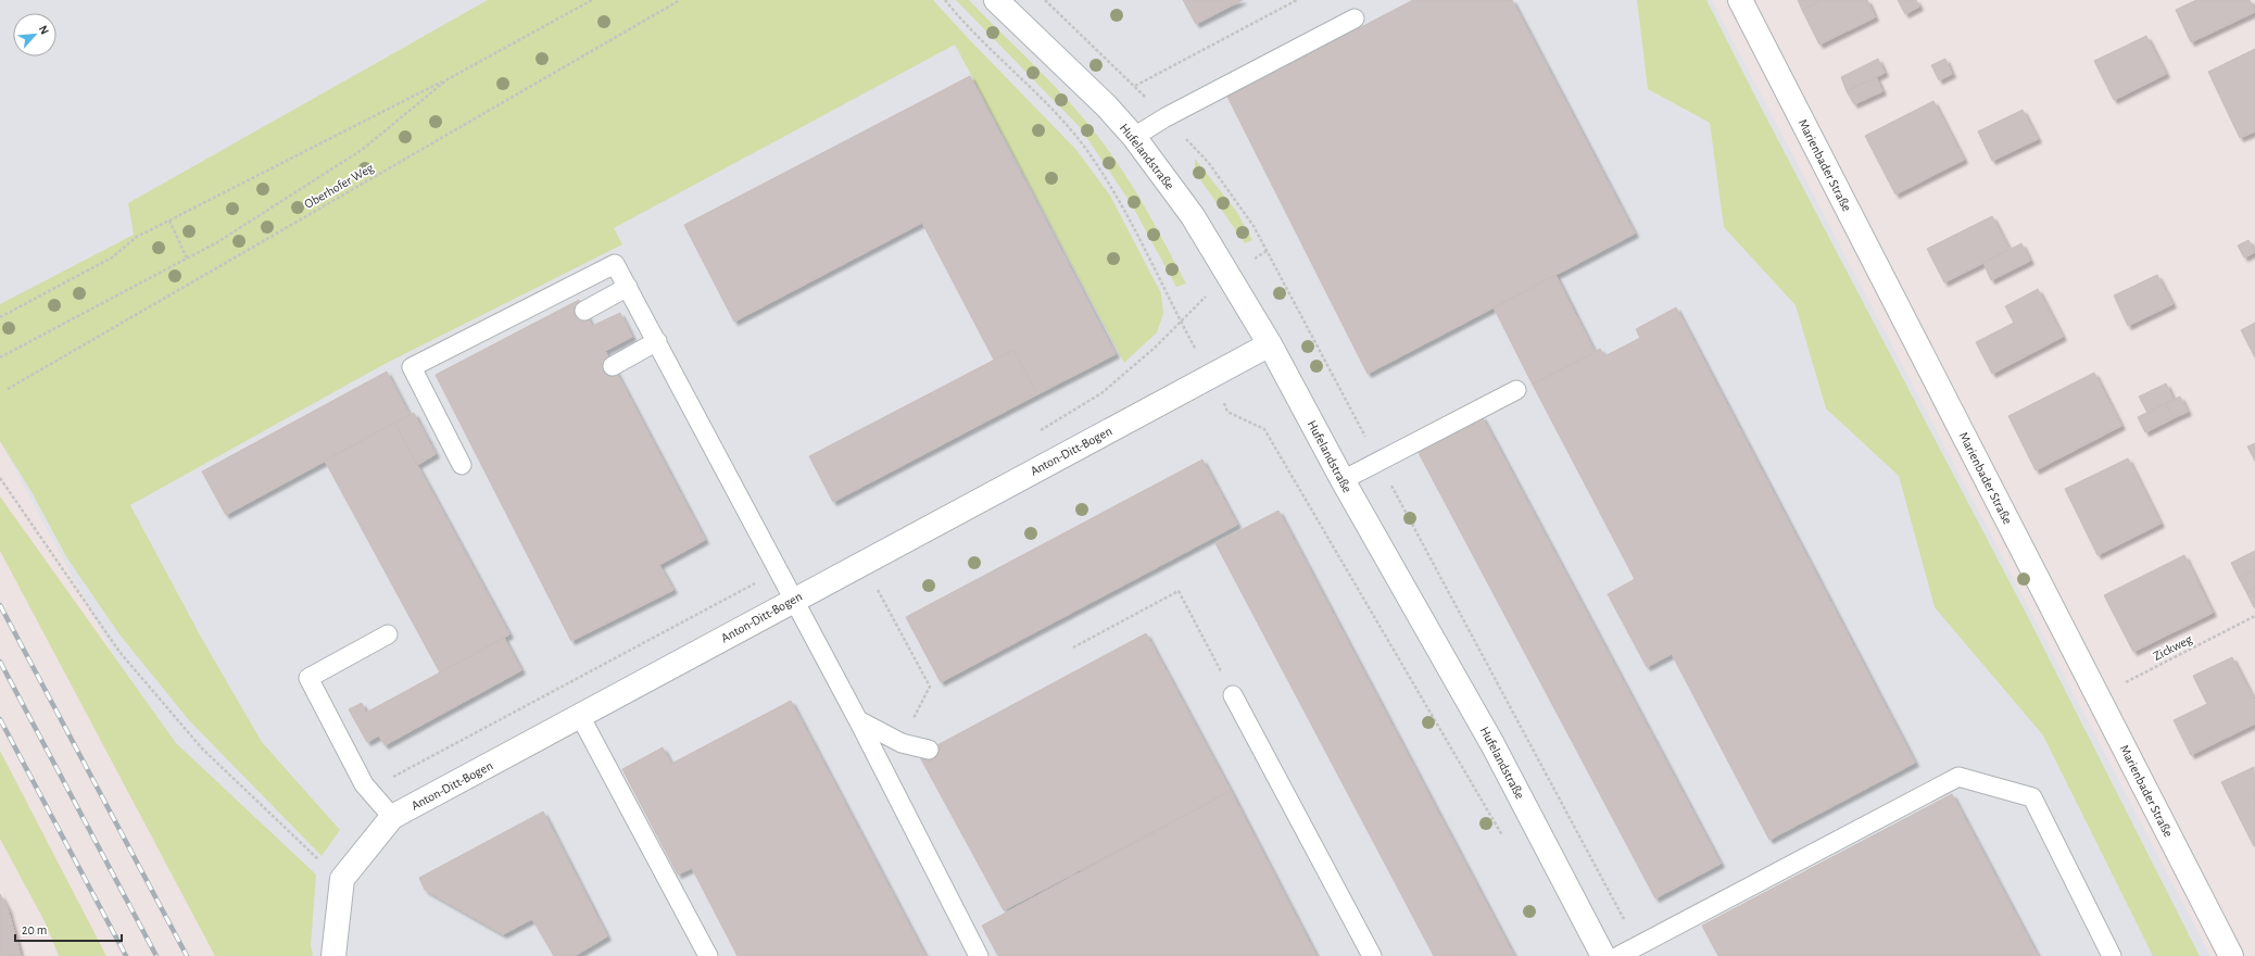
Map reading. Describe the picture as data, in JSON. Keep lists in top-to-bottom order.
{
  "streets": {
    "street": ["Hufelandstraße", "Marienbader Straße", "Anton-Ditt-Bogen"],
    "path": ["Oberhofer Weg", "Zickweg"]
  },
  "crossings": [
    ["Hufelandstraße", "Anton-Ditt-Bogen"],
    ["Marienbader Straße", "Zickweg"]
  ],
  "scale_bar": "20 m",
  "north": "top right"
}
